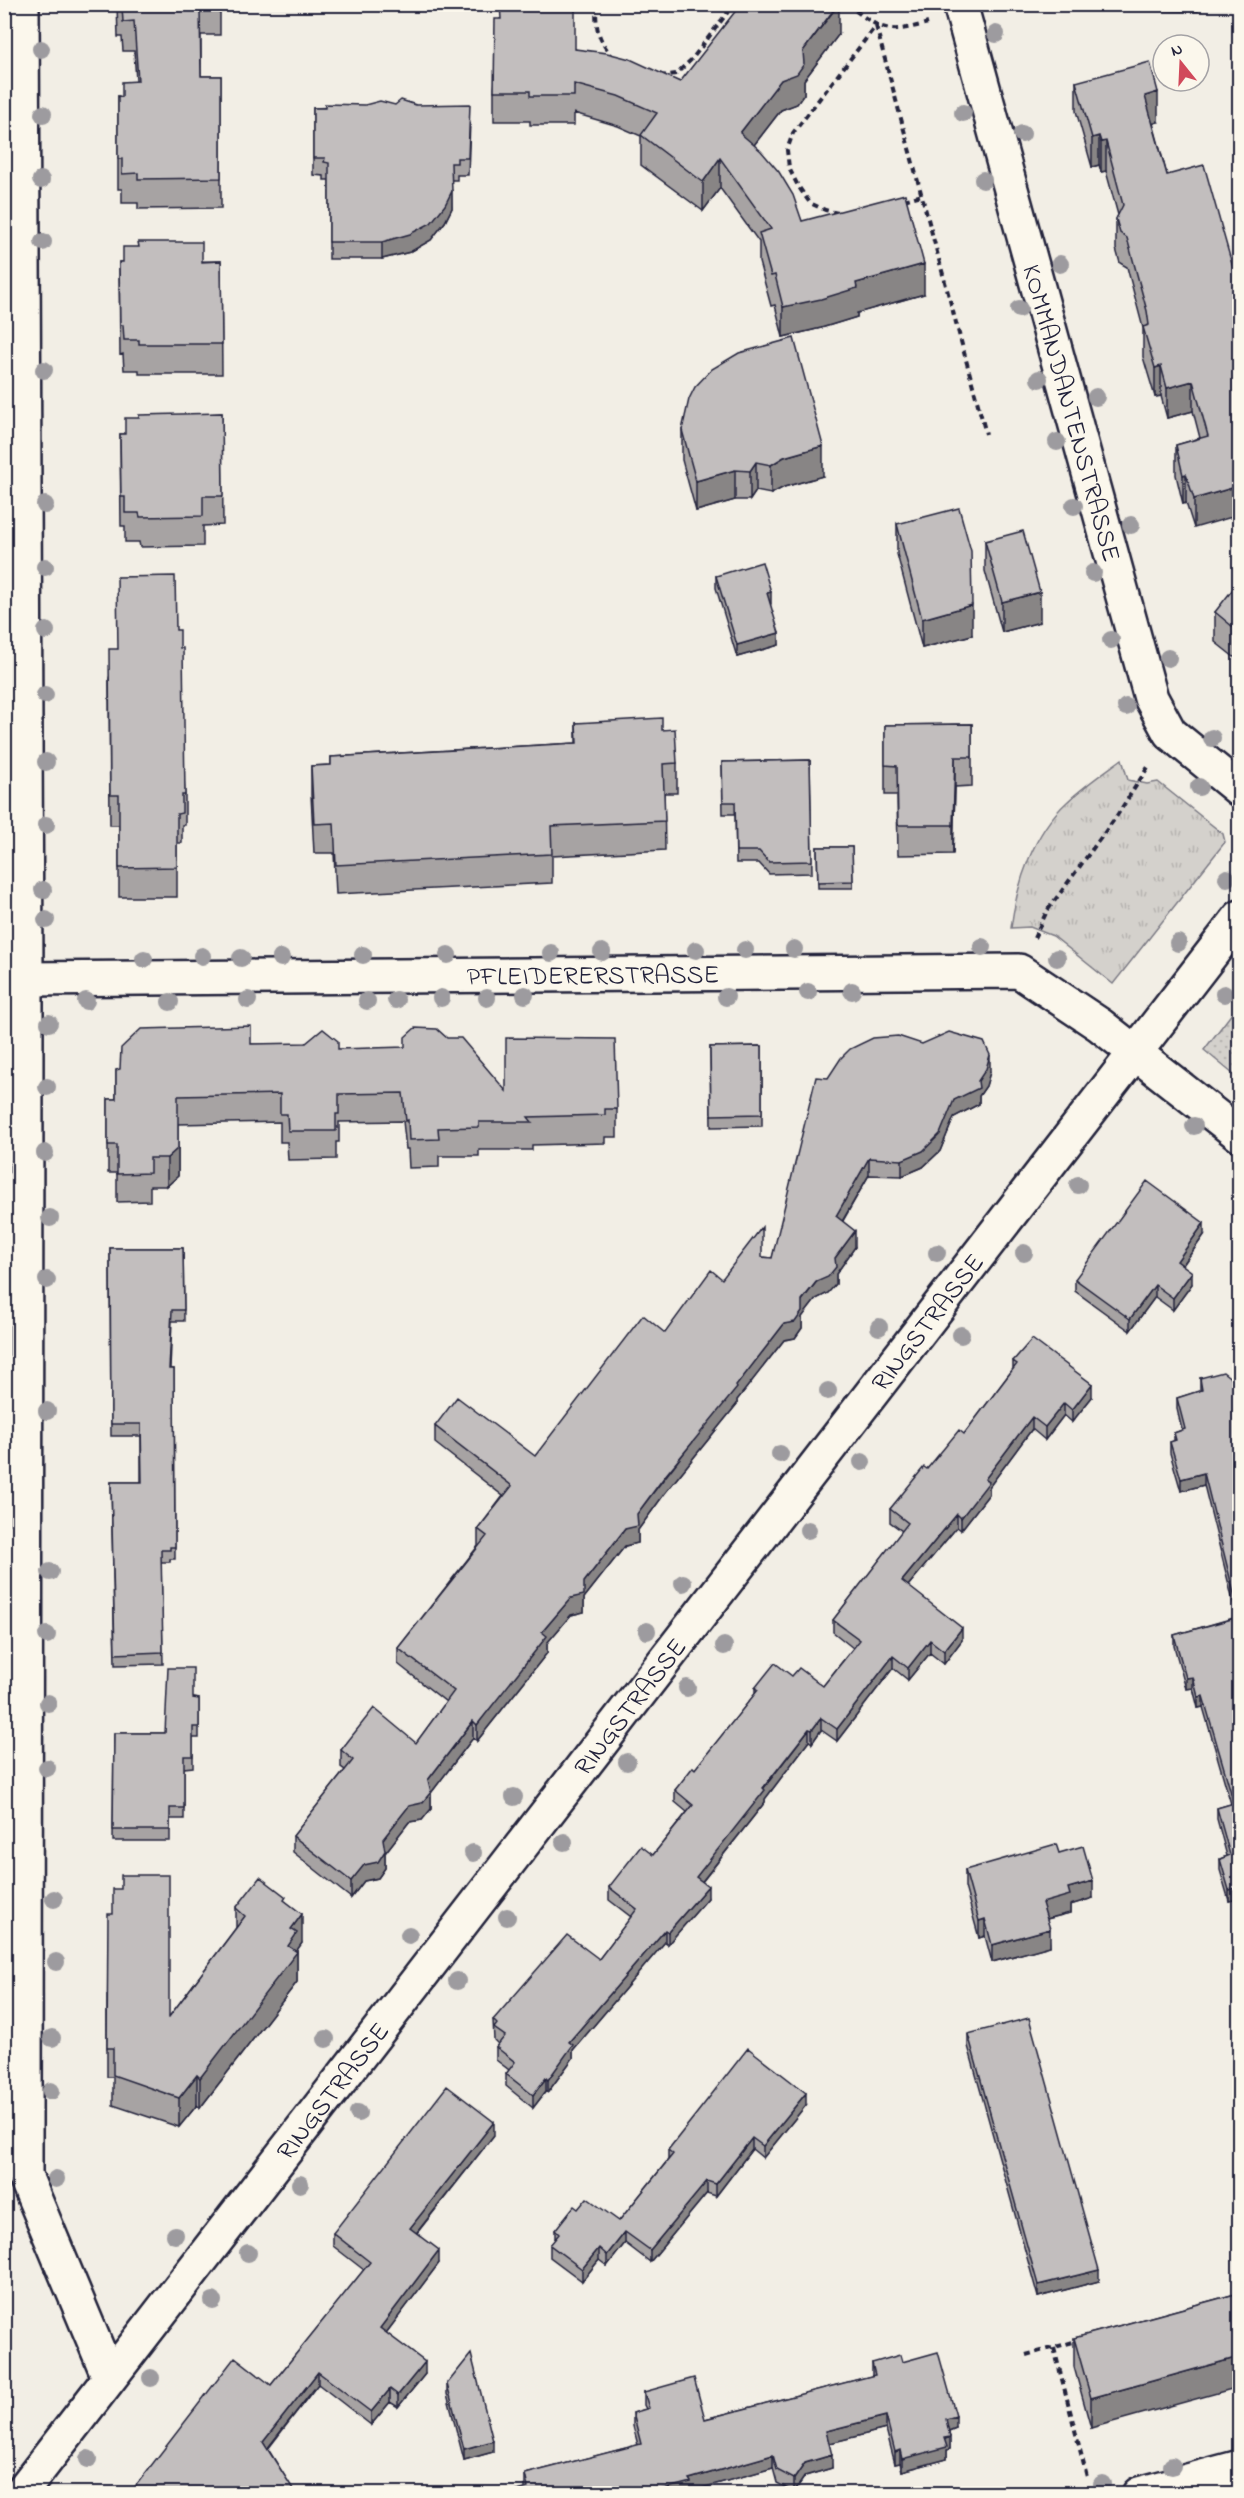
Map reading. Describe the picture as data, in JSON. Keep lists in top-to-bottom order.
{
  "streets": {
    "street": ["KOMMANDANTENSTRASSE", "PFLEIDERERSTRASSE", "RINGSTRASSE"]
  },
  "north": "top"
}
